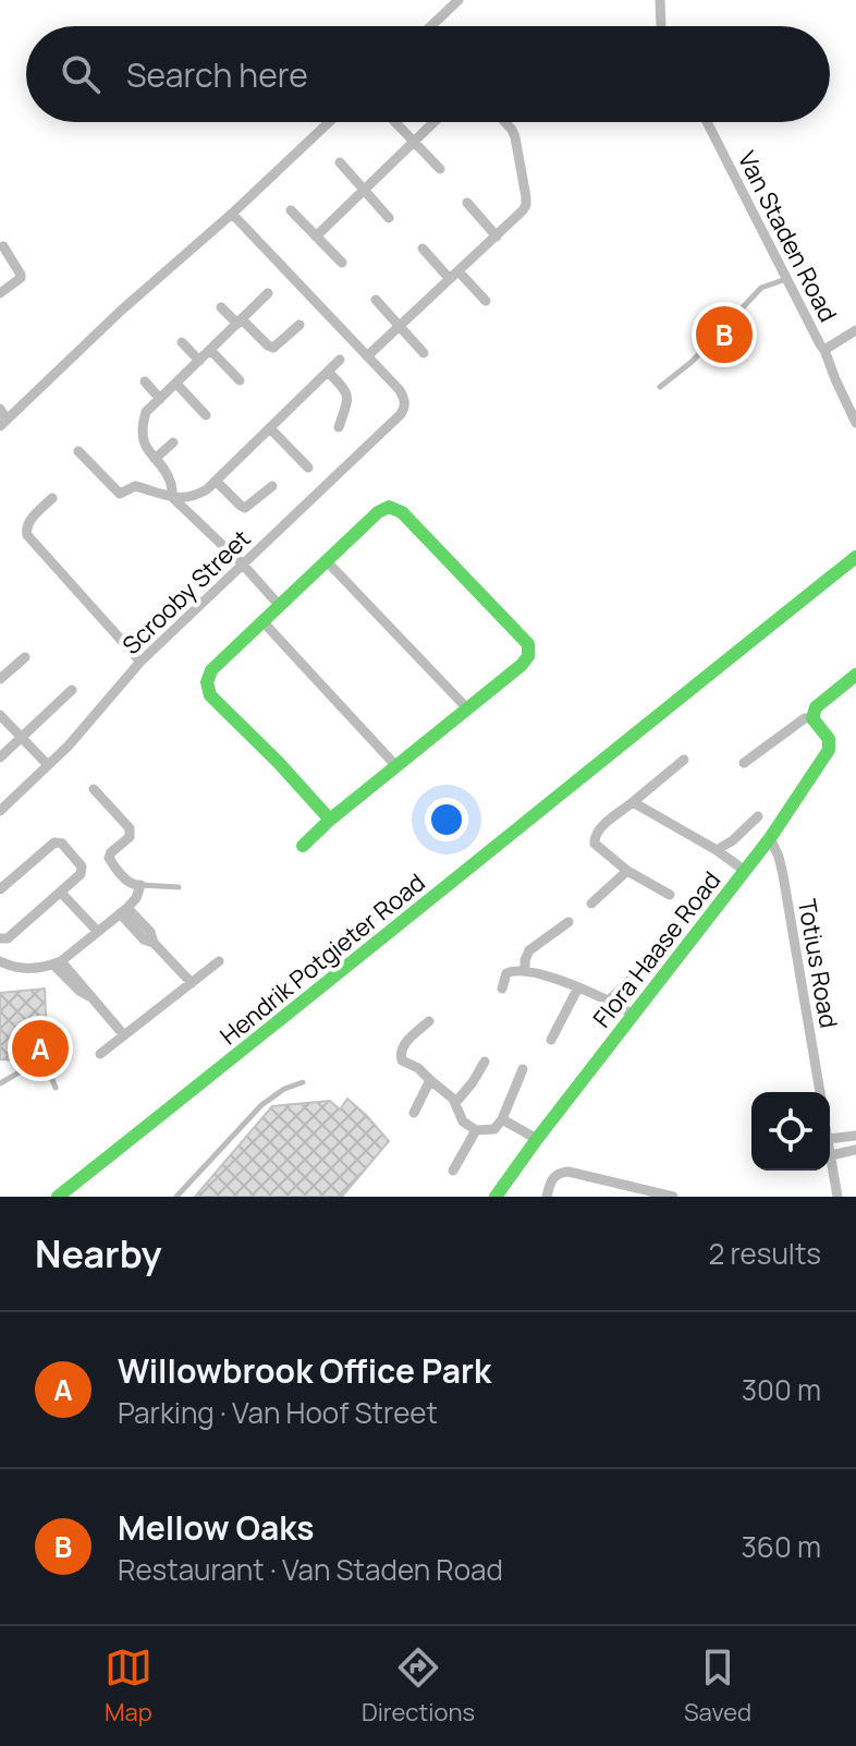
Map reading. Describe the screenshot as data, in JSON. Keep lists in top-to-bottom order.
{
  "streets": {
    "street": [
      "Van Staden Road",
      "Scrooby Street",
      "Flora Haase Road",
      "Hendrik Potgieter Road",
      "Totius Road"
    ]
  },
  "crossings": [
    ["Flora Haase Road", "Totius Road"]
  ],
  "page": {
    "search": "Search here",
    "pins": ["B", "A"],
    "heading": ["Nearby", "2 results"],
    "list": [
      {
        "mark": "A",
        "name": "Willowbrook Office Park",
        "note": "Parking · Van Hoof Street",
        "value": "300 m"
      },
      {
        "mark": "B",
        "name": "Mellow Oaks",
        "note": "Restaurant · Van Staden Road",
        "value": "360 m"
      }
    ],
    "nav": ["Map", "Directions", "Saved"]
  }
}
